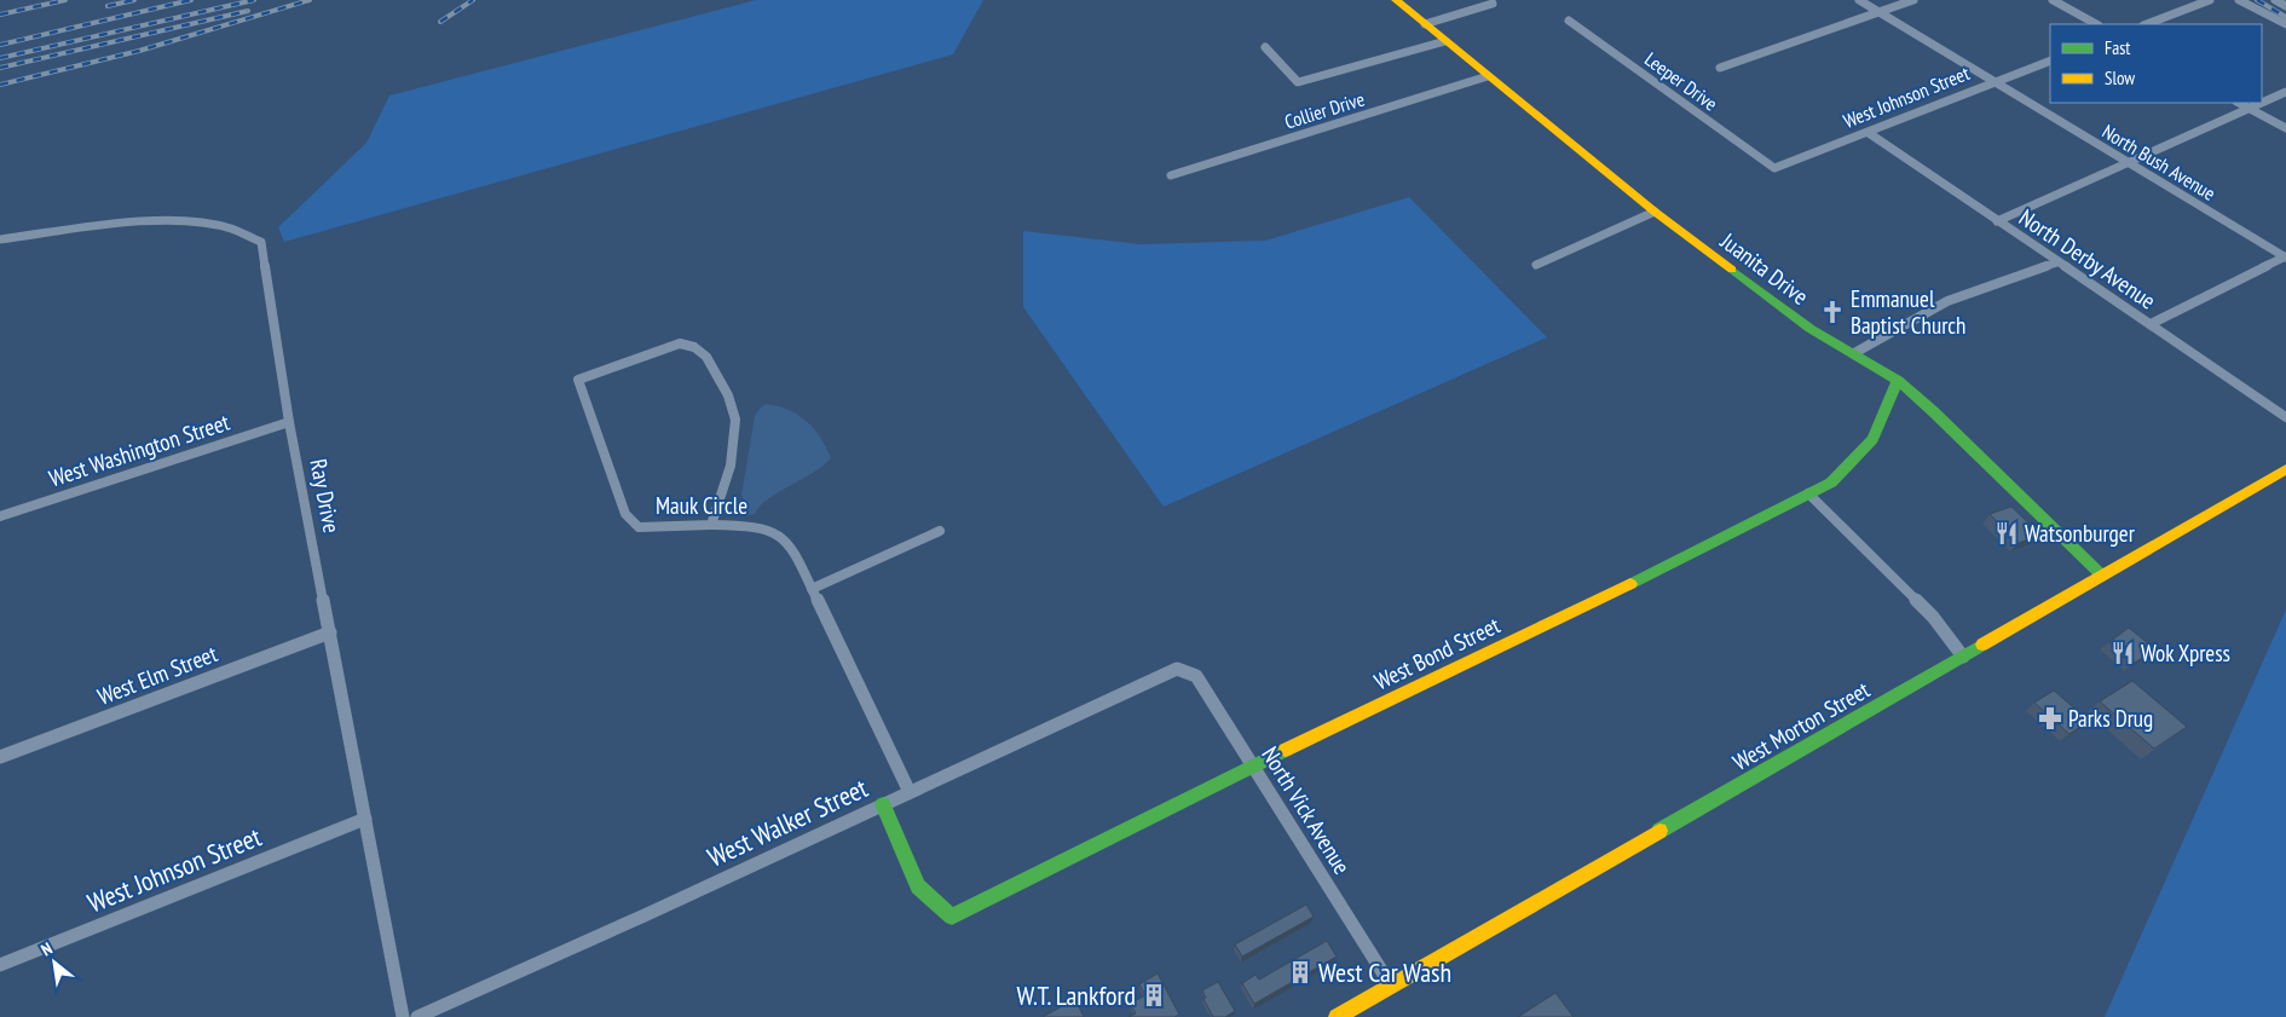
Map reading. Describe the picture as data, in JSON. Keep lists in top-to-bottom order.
{
  "streets": {
    "street": [
      "Leeper Drive",
      "West Johnson Street",
      "Collier Drive",
      "North Bush Avenue",
      "North Derby Avenue",
      "Juanita Drive",
      "West Washington Street",
      "Ray Drive",
      "Mauk Circle",
      "West Bond Street",
      "West Elm Street",
      "West Morton Street",
      "North Vick Avenue",
      "West Walker Street"
    ]
  },
  "crossings": [
    ["Leeper Drive", "West Johnson Street"],
    ["West Johnson Street", "North Bush Avenue"],
    ["West Johnson Street", "North Derby Avenue"],
    ["West Johnson Street", "Ray Drive"],
    ["Collier Drive", "Juanita Drive"],
    ["Juanita Drive", "West Bond Street"],
    ["Juanita Drive", "West Morton Street"],
    ["West Washington Street", "Ray Drive"],
    ["Ray Drive", "West Elm Street"],
    ["Mauk Circle", "West Walker Street"],
    ["West Bond Street", "North Vick Avenue"],
    ["West Bond Street", "West Walker Street"],
    ["West Morton Street", "North Vick Avenue"],
    ["North Vick Avenue", "West Walker Street"]
  ],
  "places": {
    "church": ["Emmanuel Baptist Church"],
    "restaurant": ["Watsonburger", "Wok Xpress"],
    "pharmacy": ["Parks Drug"],
    "building": ["West Car Wash", "W.T. Lankford"]
  },
  "legend": ["Fast", "Slow"],
  "north": "top left"
}
